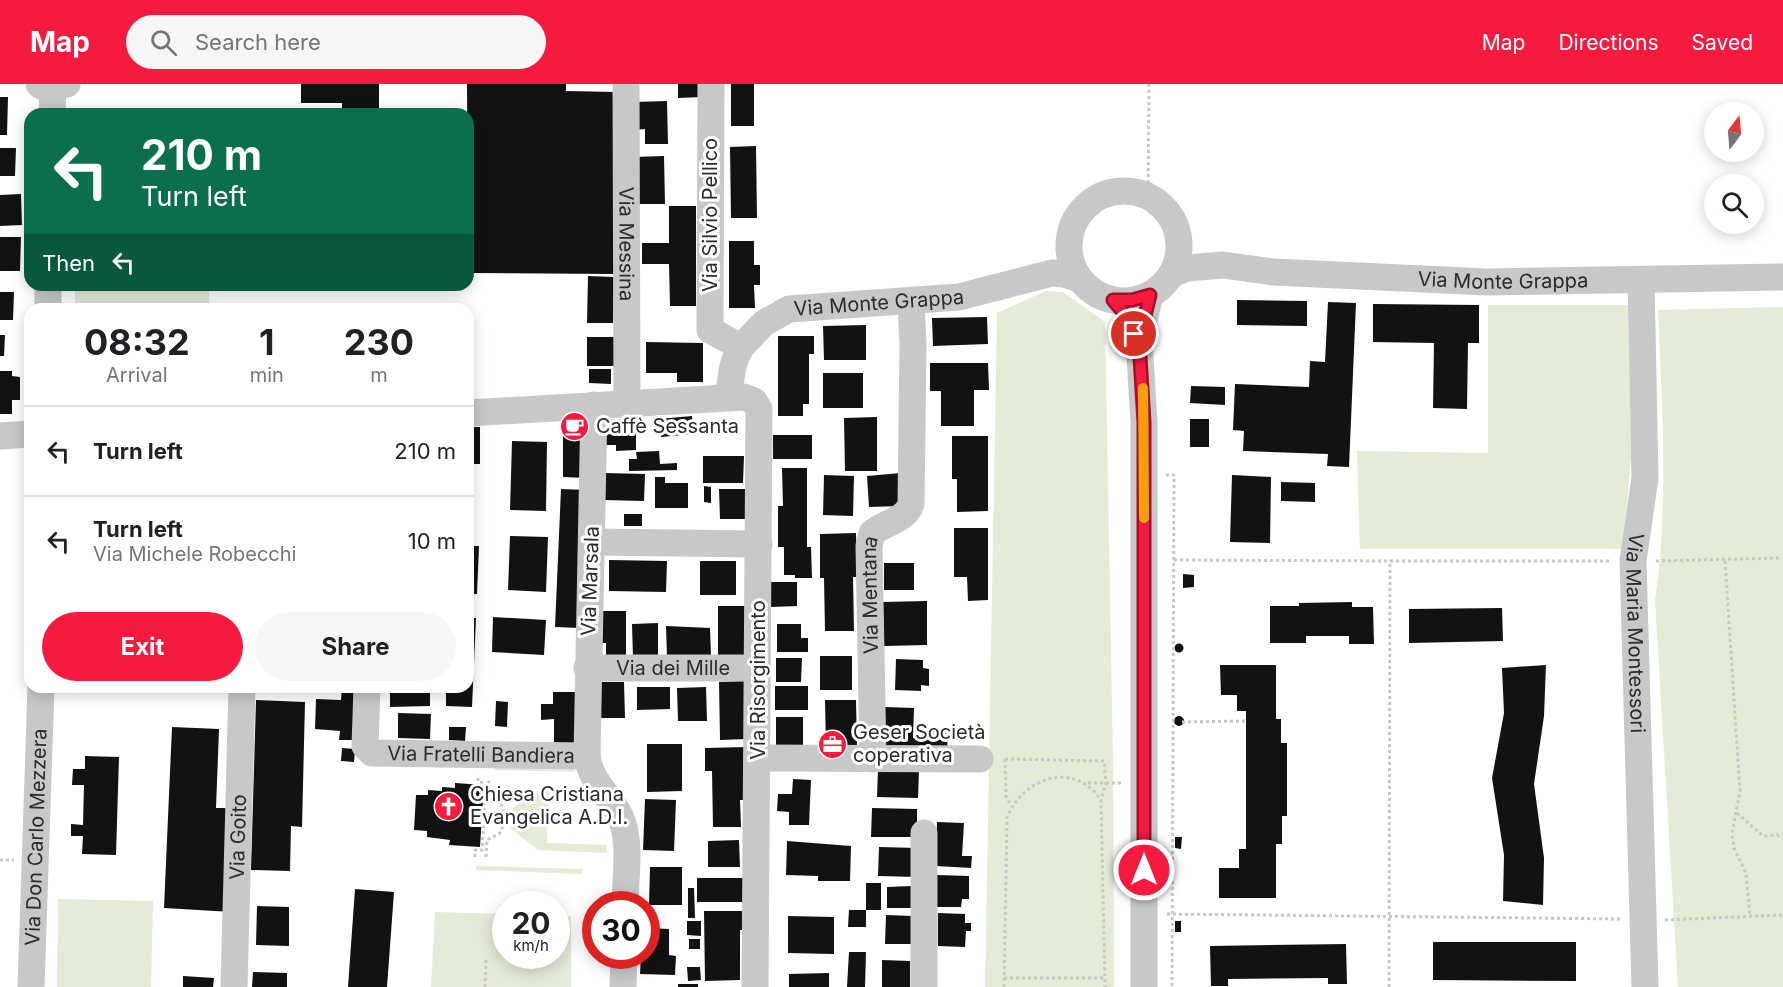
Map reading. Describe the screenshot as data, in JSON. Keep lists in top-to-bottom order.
{
  "streets": {
    "street": [
      "Via Silvio Pellico",
      "Via Messina",
      "Via Monte Grappa",
      "Via Marsala",
      "Via Mentana",
      "Via Maria Montessori",
      "Via dei Mille",
      "Via Risorgimento",
      "Via Fratelli Bandiera",
      "Via Don Carlo Mezzera",
      "Via Goito"
    ]
  },
  "crossings": [
    ["Via Silvio Pellico", "Via Monte Grappa"],
    ["Via Silvio Pellico", "Via Risorgimento"],
    ["Via Monte Grappa", "Via Mentana"],
    ["Via Monte Grappa", "Via Maria Montessori"],
    ["Via Marsala", "Via dei Mille"],
    ["Via Marsala", "Via Fratelli Bandiera"],
    ["Via dei Mille", "Via Risorgimento"]
  ],
  "places": {
    "cafe": ["Caffè Sessanta"],
    "office": ["Geser Società coperativa"],
    "church": ["Chiesa Cristiana Evangelica A.D.I."]
  },
  "north": "top",
  "page": {
    "header": "Map",
    "search": "Search here",
    "nav": ["Map", "Directions", "Saved"],
    "turn": ["210 m", "Turn left"],
    "then": "Then",
    "eta": [
      "08:32",
      "Arrival",
      "1",
      "min",
      "230",
      "m"
    ],
    "list": [
      {
        "name": "Turn left",
        "value": "210 m"
      },
      {
        "name": "Turn left",
        "note": "Via Michele Robecchi",
        "value": "10 m"
      }
    ],
    "buttons": ["Exit", "Share"],
    "speed": "20 km/h",
    "limit": "30"
  }
}
